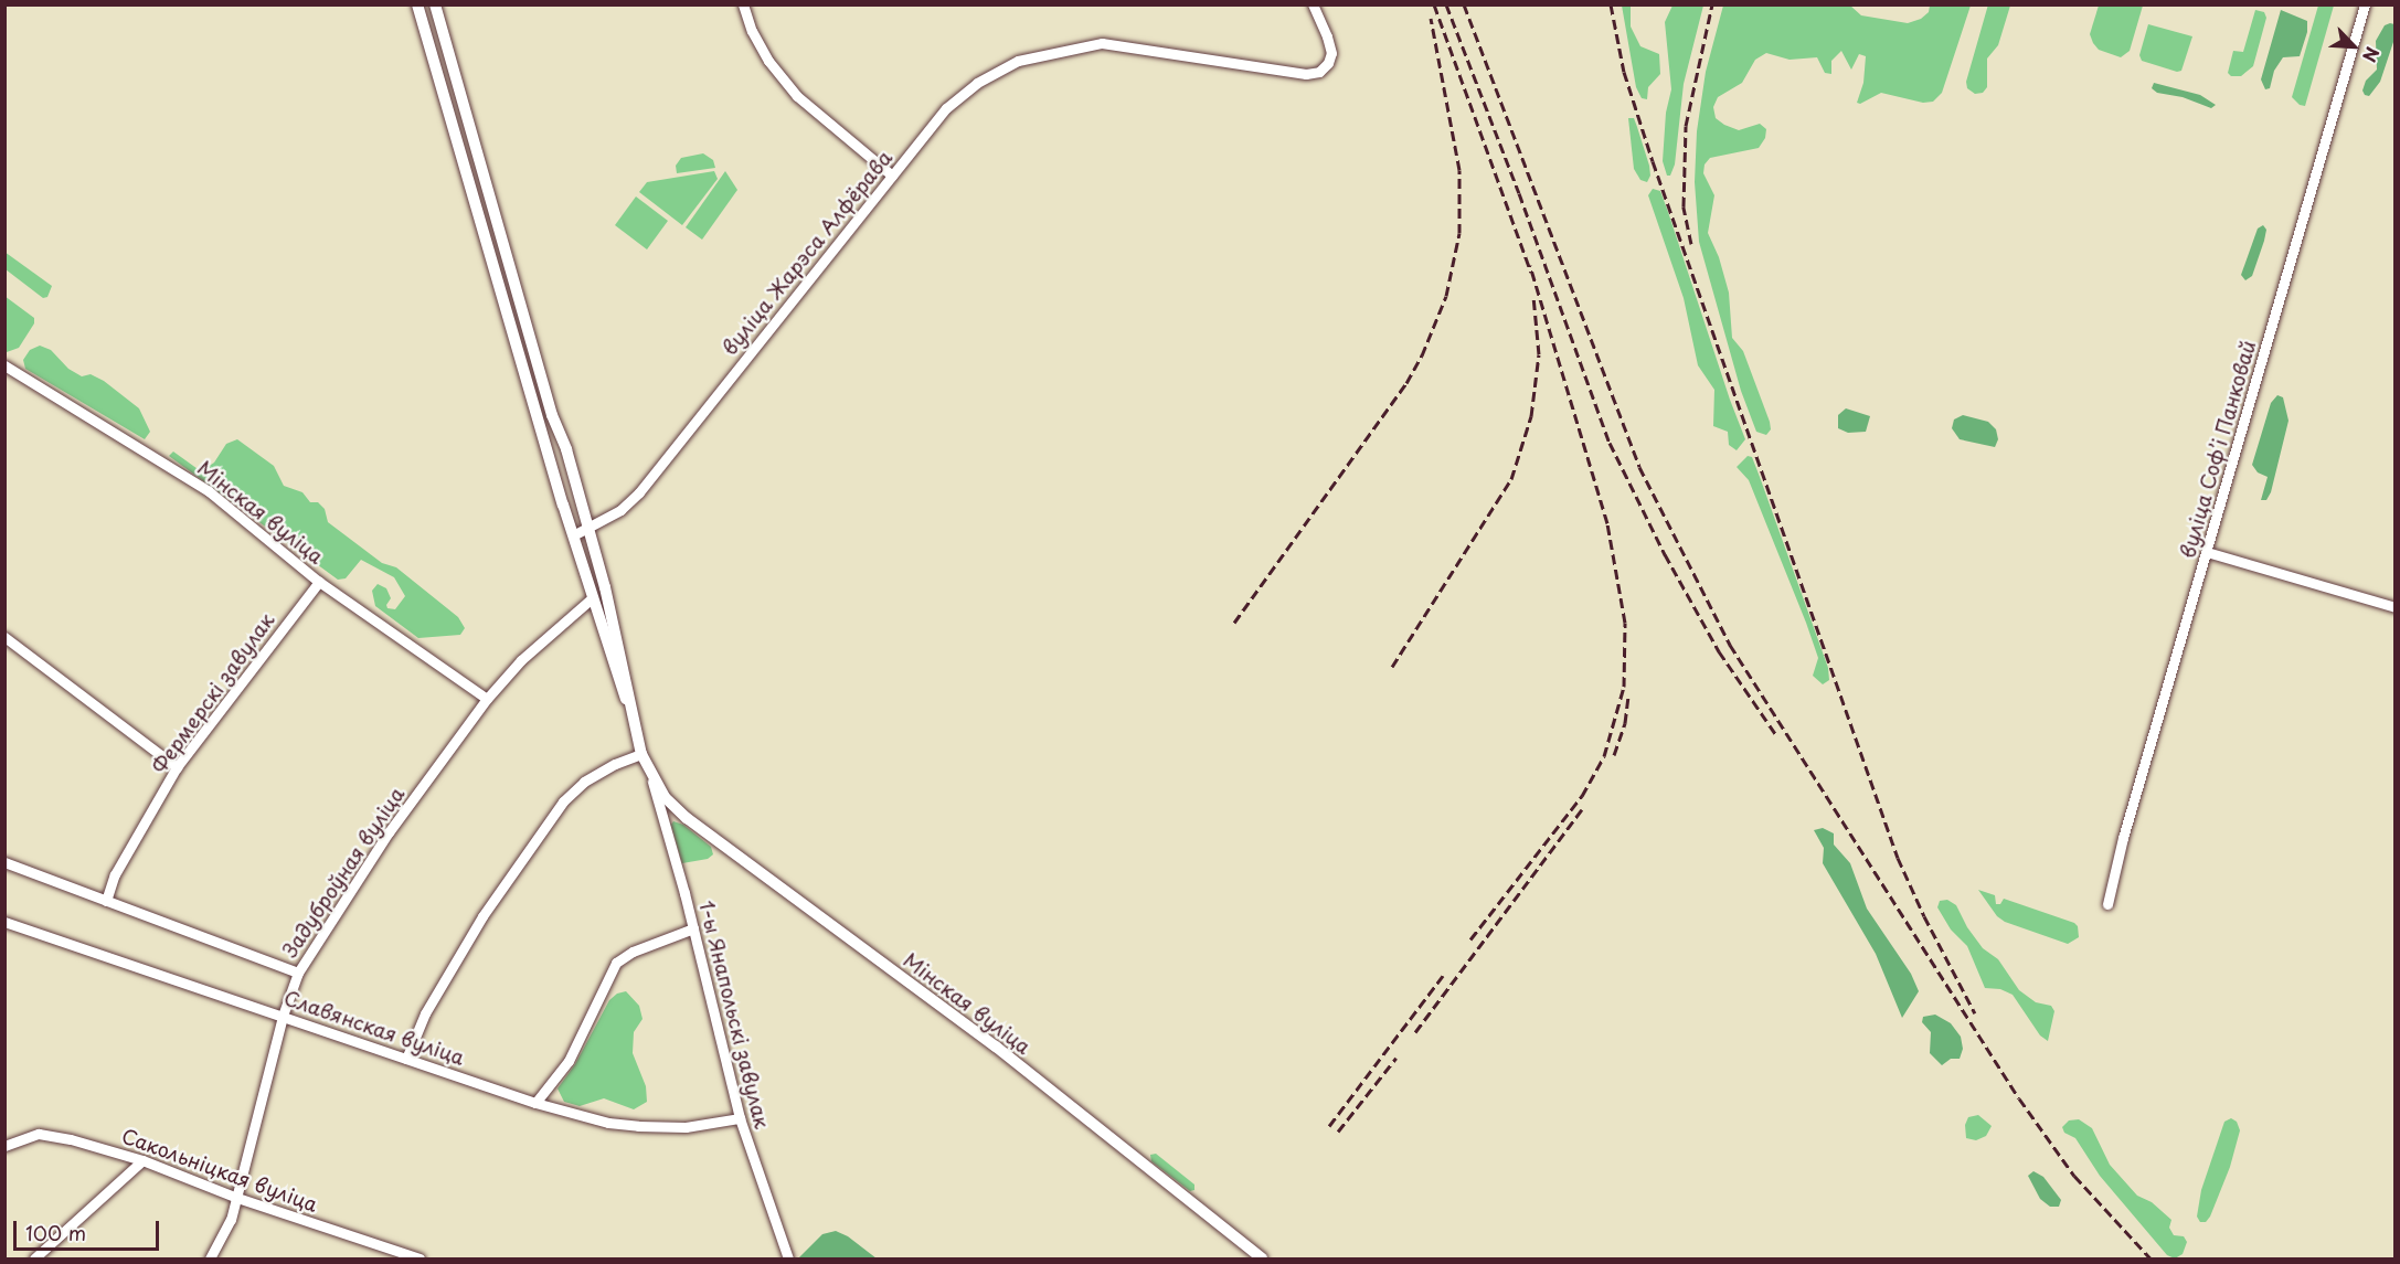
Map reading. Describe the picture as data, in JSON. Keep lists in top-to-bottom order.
{
  "streets": {
    "main road": ["Мінская вуліца"],
    "street": [
      "вуліца Жарэса Алфёрава",
      "вуліца Софʼі Панковай",
      "Фермерскі завулак",
      "Задуброўная вуліца",
      "1-ы Янапольскі завулак",
      "Славянская вуліца",
      "Сакольніцкая вуліца"
    ]
  },
  "crossings": [
    ["Мінская вуліца", "Фермерскі завулак"],
    ["Мінская вуліца", "Задуброўная вуліца"],
    ["Мінская вуліца", "1-ы Янапольскі завулак"],
    ["Фермерскі завулак", "Славянская вуліца"],
    ["Задуброўная вуліца", "Славянская вуліца"],
    ["Задуброўная вуліца", "Сакольніцкая вуліца"],
    ["1-ы Янапольскі завулак", "Славянская вуліца"]
  ],
  "scale_bar": "100 m",
  "north": "bottom right"
}
